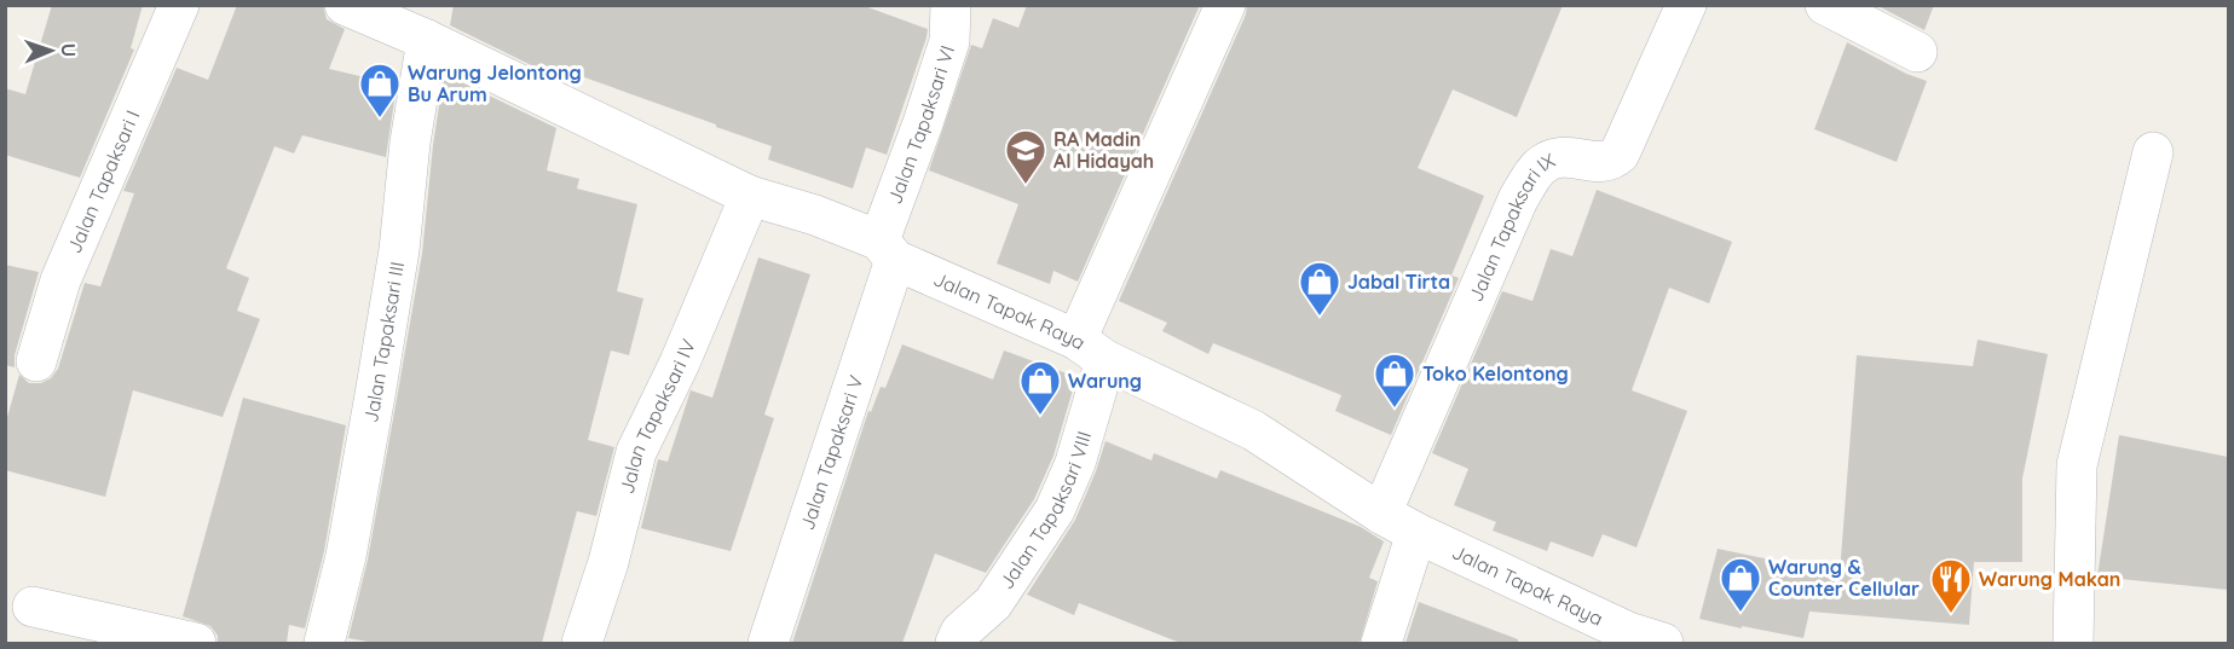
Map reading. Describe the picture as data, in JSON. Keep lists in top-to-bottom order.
{
  "streets": {
    "street": [
      "Jalan Tapaksari VI",
      "Jalan Tapaksari I",
      "Jalan Tapaksari IX",
      "Jalan Tapak Raya",
      "Jalan Tapaksari III",
      "Jalan Tapaksari IV",
      "Jalan Tapaksari V",
      "Jalan Tapaksari VIII"
    ]
  },
  "crossings": [
    ["Jalan Tapaksari VI", "Jalan Tapak Raya"],
    ["Jalan Tapaksari VI", "Jalan Tapaksari V"],
    ["Jalan Tapaksari IX", "Jalan Tapak Raya"],
    ["Jalan Tapak Raya", "Jalan Tapaksari III"],
    ["Jalan Tapak Raya", "Jalan Tapaksari IV"],
    ["Jalan Tapak Raya", "Jalan Tapaksari V"],
    ["Jalan Tapak Raya", "Jalan Tapaksari VIII"]
  ],
  "places": {
    "shop": [
      "Warung Jelontong Bu Arum",
      "Jabal Tirta",
      "Toko Kelontong",
      "Warung",
      "Warung & Counter Cellular"
    ],
    "school or university": ["RA Madin Al Hidayah"],
    "restaurant": ["Warung Makan"]
  },
  "north": "right"
}
